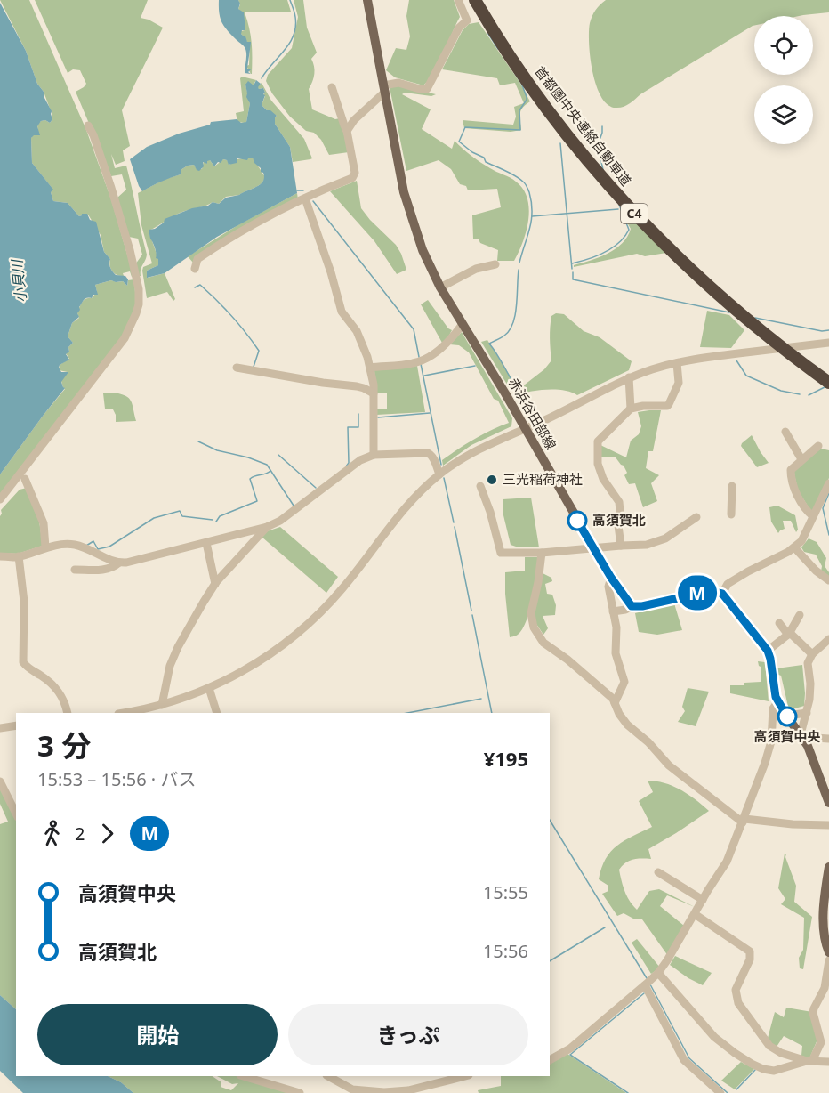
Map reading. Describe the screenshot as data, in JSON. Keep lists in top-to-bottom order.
{
  "streets": {
    "highway": ["首都圏中央連絡自動車道", "C4"],
    "main road": ["赤浜谷田部線"]
  },
  "water": ["小貝川"],
  "places": ["三光稲荷神社", "高須賀北", "高須賀中央"],
  "lines": ["bus line M"],
  "page": {
    "on_map": "M",
    "heading": ["3 分", "15:53 – 15:56 · バス", "¥195"],
    "legs": ["2", "M"],
    "list": [
      {
        "name": "高須賀中央",
        "value": "15:55"
      },
      {
        "name": "高須賀北",
        "value": "15:56"
      }
    ],
    "buttons": ["開始", "きっぷ"]
  }
}
